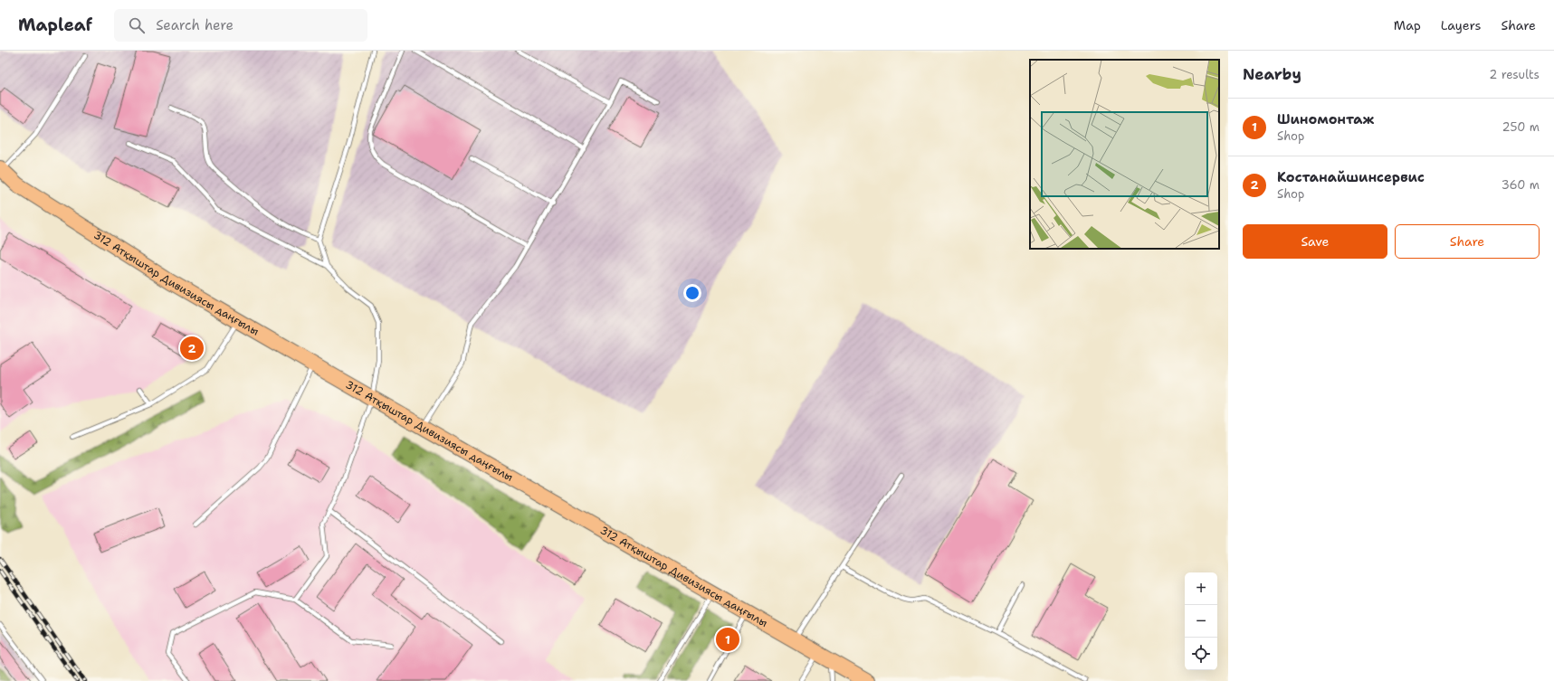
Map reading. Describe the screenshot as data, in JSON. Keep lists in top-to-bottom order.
{
  "streets": {
    "highway": ["312 Атқыштар Дивизиясы даңғылы"]
  },
  "page": {
    "header": "Mapleaf",
    "search": "Search here",
    "nav": ["Map", "Layers", "Share"],
    "heading": ["Nearby", "2 results"],
    "list": [
      {
        "mark": "1",
        "name": "Шиномонтаж",
        "note": "Shop",
        "value": "250 m"
      },
      {
        "mark": "2",
        "name": "Костанайшинсервис",
        "note": "Shop",
        "value": "360 m"
      }
    ],
    "buttons": ["Save", "Share"],
    "pins": ["2", "1"],
    "map_buttons": ["+", "−"]
  }
}
